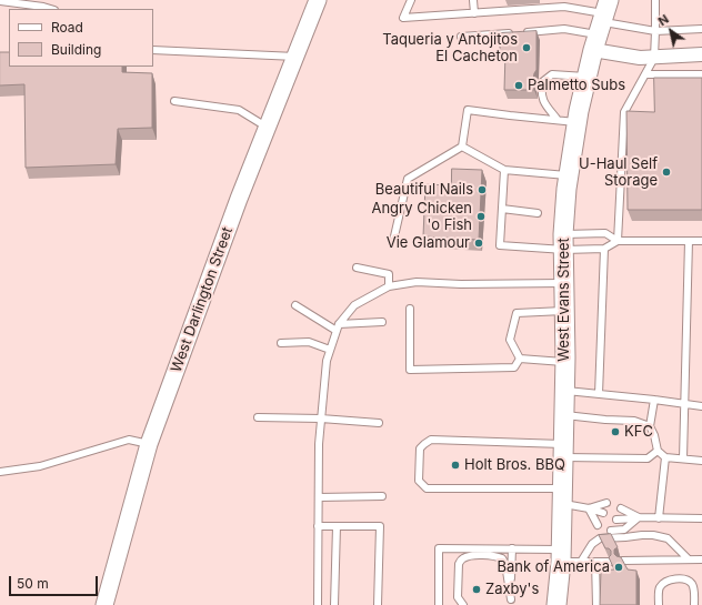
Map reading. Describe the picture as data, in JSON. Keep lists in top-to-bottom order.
{
  "streets": {
    "main road": ["West Evans Street"],
    "street": ["West Darlington Street"]
  },
  "places": [
    "Taqueria y Antojitos El Cacheton",
    "Palmetto Subs",
    "U-Haul Self Storage",
    "Beautiful Nails",
    "Angry Chicken 'o Fish",
    "Vie Glamour",
    "KFC",
    "Holt Bros. BBQ",
    "Bank of America",
    "Zaxby's"
  ],
  "legend": ["Road", "Building"],
  "scale_bar": "50 m",
  "north": "top left"
}
